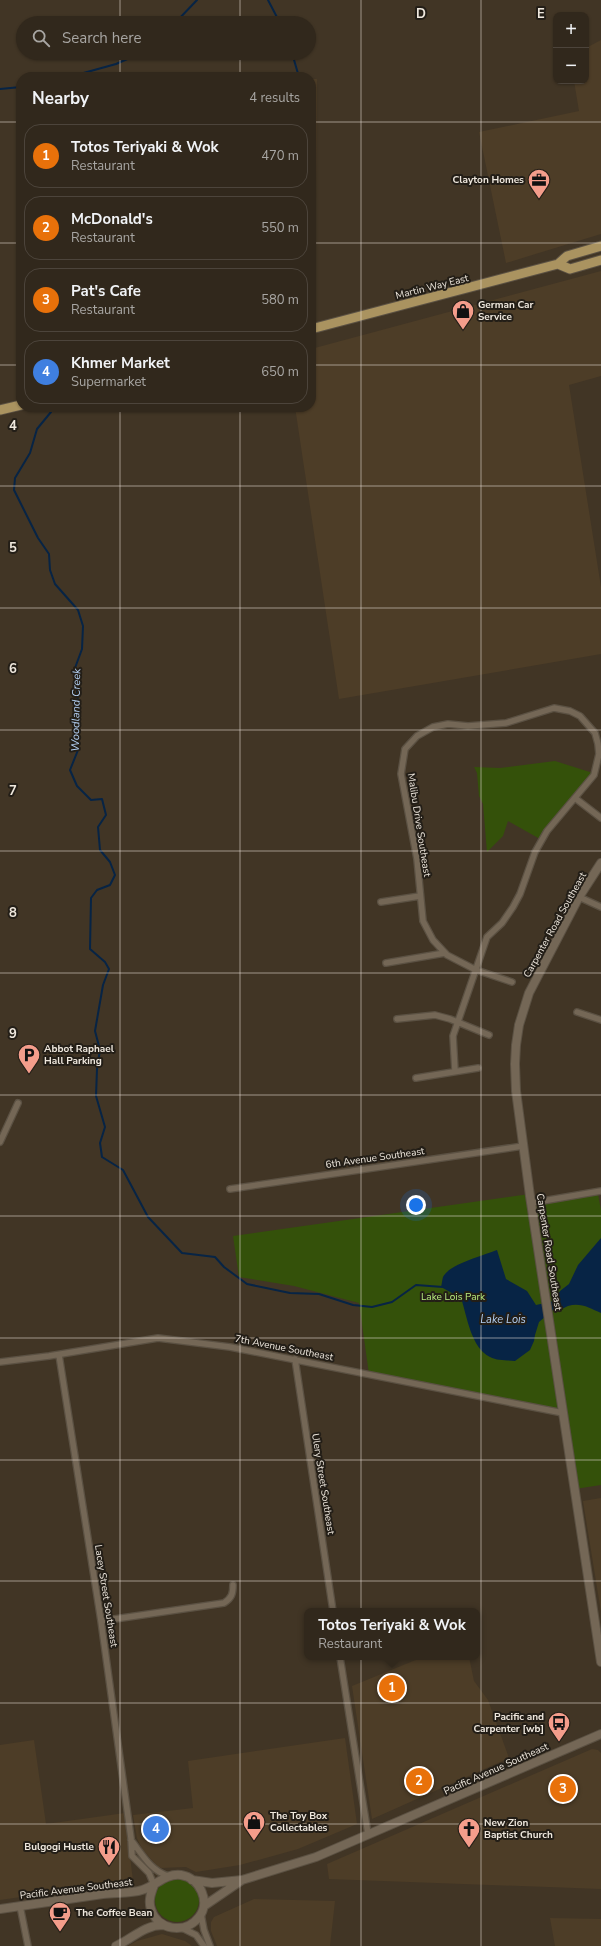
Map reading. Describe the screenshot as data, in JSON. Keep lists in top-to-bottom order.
{
  "streets": {
    "main road": ["Martin Way East", "Carpenter Road Southeast", "Pacific Avenue Southeast"],
    "street": [
      "Malibu Drive Southeast",
      "6th Avenue Southeast",
      "7th Avenue Southeast",
      "Ulery Street Southeast",
      "Lacey Street Southeast"
    ]
  },
  "crossings": [
    ["Carpenter Road Southeast", "6th Avenue Southeast"],
    ["Carpenter Road Southeast", "7th Avenue Southeast"],
    ["7th Avenue Southeast", "Ulery Street Southeast"],
    ["7th Avenue Southeast", "Lacey Street Southeast"],
    ["Lacey Street Southeast", "Pacific Avenue Southeast"]
  ],
  "water": ["Woodland Creek", "Lake Lois"],
  "parks": ["Lake Lois Park"],
  "places": {
    "office": ["Clayton Homes"],
    "shop": ["German Car Service", "The Toy Box Collectables"],
    "parking": ["Abbot Raphael Hall Parking"],
    "bus stop": ["Pacific and Carpenter [wb]"],
    "church": ["New Zion Baptist Church"],
    "restaurant": ["Bulgogi Hustle"],
    "cafe": ["The Coffee Bean"]
  },
  "page": {
    "map_buttons": ["+", "−"],
    "search": "Search here",
    "heading": ["Nearby", "4 results"],
    "list": [
      {
        "mark": "1",
        "name": "Totos Teriyaki & Wok",
        "note": "Restaurant",
        "value": "470 m"
      },
      {
        "mark": "2",
        "name": "McDonald's",
        "note": "Restaurant",
        "value": "550 m"
      },
      {
        "mark": "3",
        "name": "Pat's Cafe",
        "note": "Restaurant",
        "value": "580 m"
      },
      {
        "mark": "4",
        "name": "Khmer Market",
        "note": "Supermarket",
        "value": "650 m"
      }
    ],
    "popup": ["Totos Teriyaki & Wok", "Restaurant"],
    "pins": [
      "1",
      "2",
      "3",
      "4"
    ]
  },
  "grid": {
    "columns": ["D", "E"],
    "rows": [
      "4",
      "5",
      "6",
      "7",
      "8",
      "9"
    ]
  }
}
